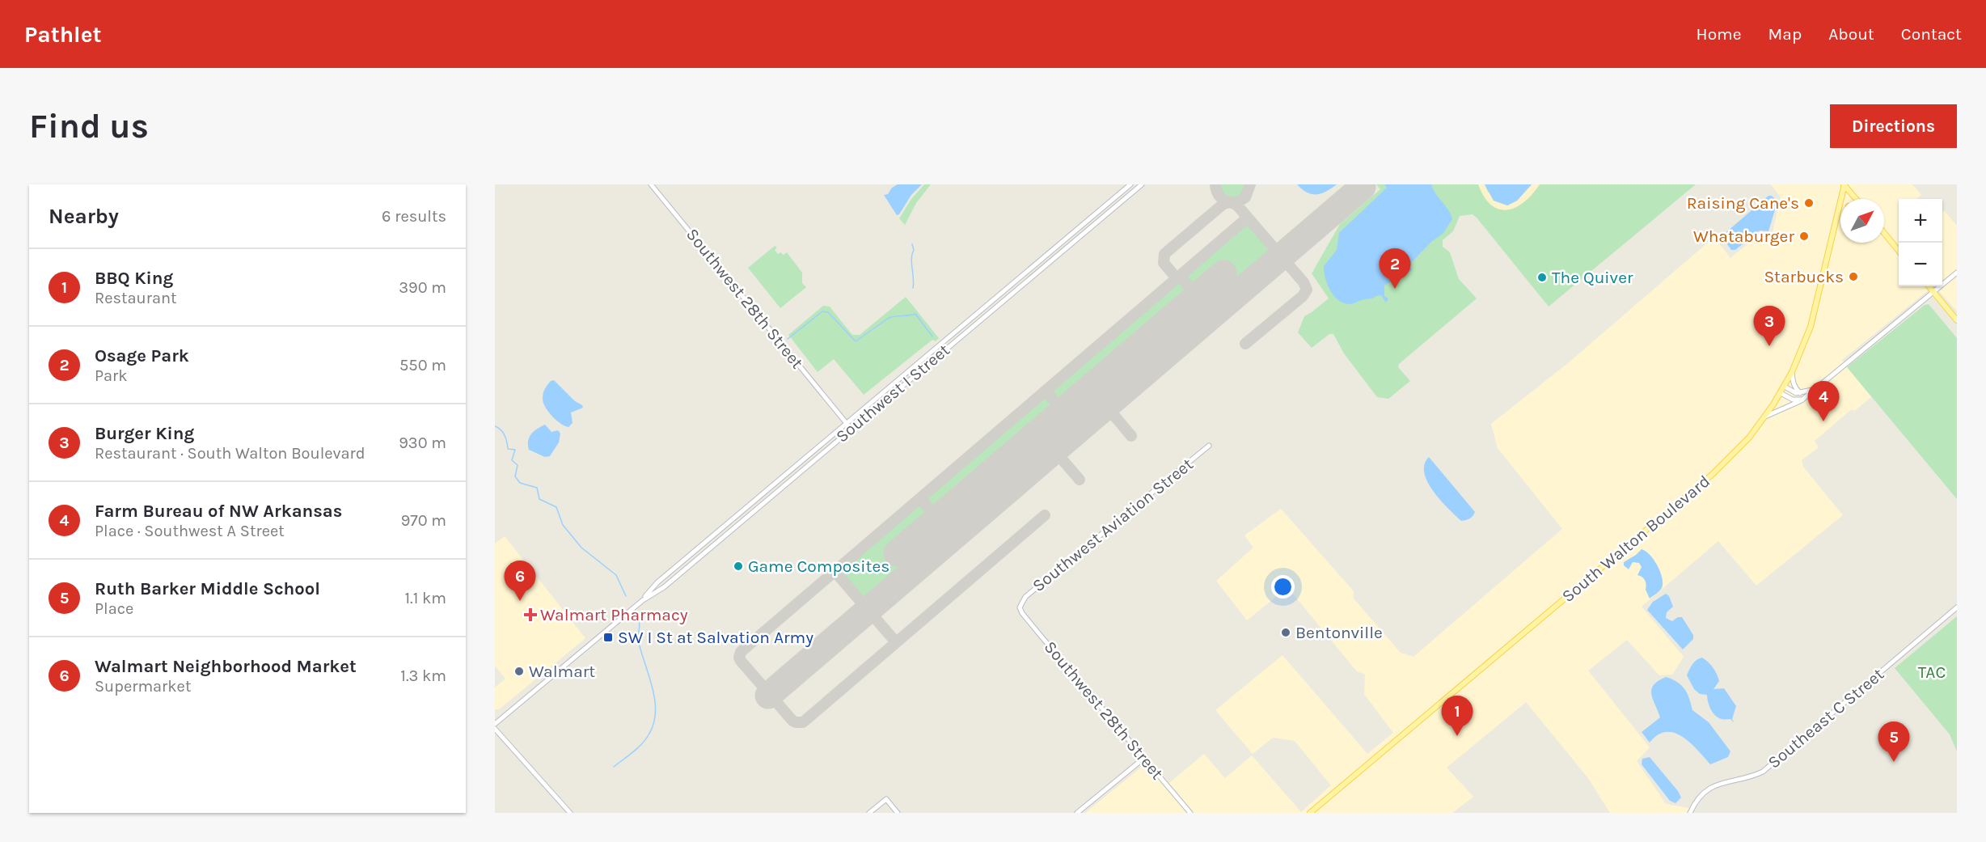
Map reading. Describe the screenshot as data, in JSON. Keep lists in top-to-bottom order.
{
  "streets": {
    "main road": ["South Walton Boulevard"],
    "street": [
      "Southwest 28th Street",
      "Southwest I Street",
      "Southwest Aviation Street",
      "Southeast C Street"
    ]
  },
  "crossings": [
    ["Southwest 28th Street", "Southwest I Street"],
    ["Southwest 28th Street", "Southwest Aviation Street"]
  ],
  "parks": ["TAC"],
  "places": {
    "other": [
      "Raising Cane's",
      "Whataburger",
      "Starbucks",
      "The Quiver",
      "Game Composites",
      "Bentonville",
      "Walmart"
    ],
    "health": ["Walmart Pharmacy"],
    "transit": ["SW I St at Salvation Army"]
  },
  "north": "top right",
  "page": {
    "header": "Pathlet",
    "nav": [
      "Home",
      "Map",
      "About",
      "Contact"
    ],
    "buttons": "Directions",
    "title": "Find us",
    "heading": ["Nearby", "6 results"],
    "map_buttons": ["+", "−"],
    "list": [
      {
        "mark": "1",
        "name": "BBQ King",
        "note": "Restaurant",
        "value": "390 m"
      },
      {
        "mark": "2",
        "name": "Osage Park",
        "note": "Park",
        "value": "550 m"
      },
      {
        "mark": "3",
        "name": "Burger King",
        "note": "Restaurant · South Walton Boulevard",
        "value": "930 m"
      },
      {
        "mark": "4",
        "name": "Farm Bureau of NW Arkansas",
        "note": "Place · Southwest A Street",
        "value": "970 m"
      },
      {
        "mark": "5",
        "name": "Ruth Barker Middle School",
        "note": "Place",
        "value": "1.1 km"
      },
      {
        "mark": "6",
        "name": "Walmart Neighborhood Market",
        "note": "Supermarket",
        "value": "1.3 km"
      }
    ],
    "pins": [
      "2",
      "3",
      "4",
      "6",
      "1",
      "5"
    ]
  }
}
